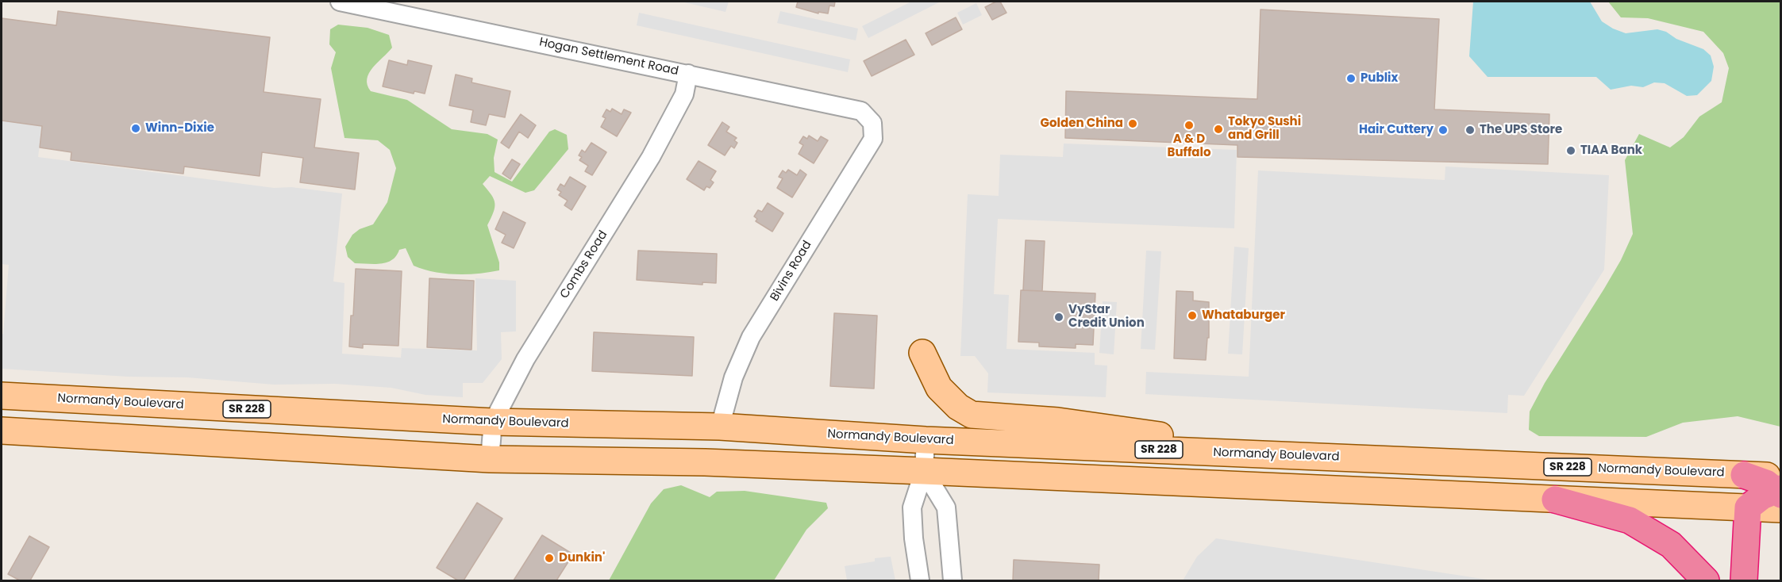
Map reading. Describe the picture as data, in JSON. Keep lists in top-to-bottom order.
{
  "streets": {
    "main road": ["Normandy Boulevard", "SR 228"],
    "street": ["Hogan Settlement Road", "Combs Road", "Bivins Road"]
  },
  "crossings": [
    ["Hogan Settlement Road", "Combs Road"],
    ["Hogan Settlement Road", "Bivins Road"],
    ["Combs Road", "Normandy Boulevard"],
    ["Bivins Road", "Normandy Boulevard"]
  ],
  "places": [
    "Publix",
    "Golden China",
    "A & D Buffalo",
    "Winn-Dixie",
    "Tokyo Sushi and Grill",
    "Hair Cuttery",
    "The UPS Store",
    "TIAA Bank",
    "Whataburger",
    "VyStar Credit Union",
    "Dunkin'"
  ]
}
